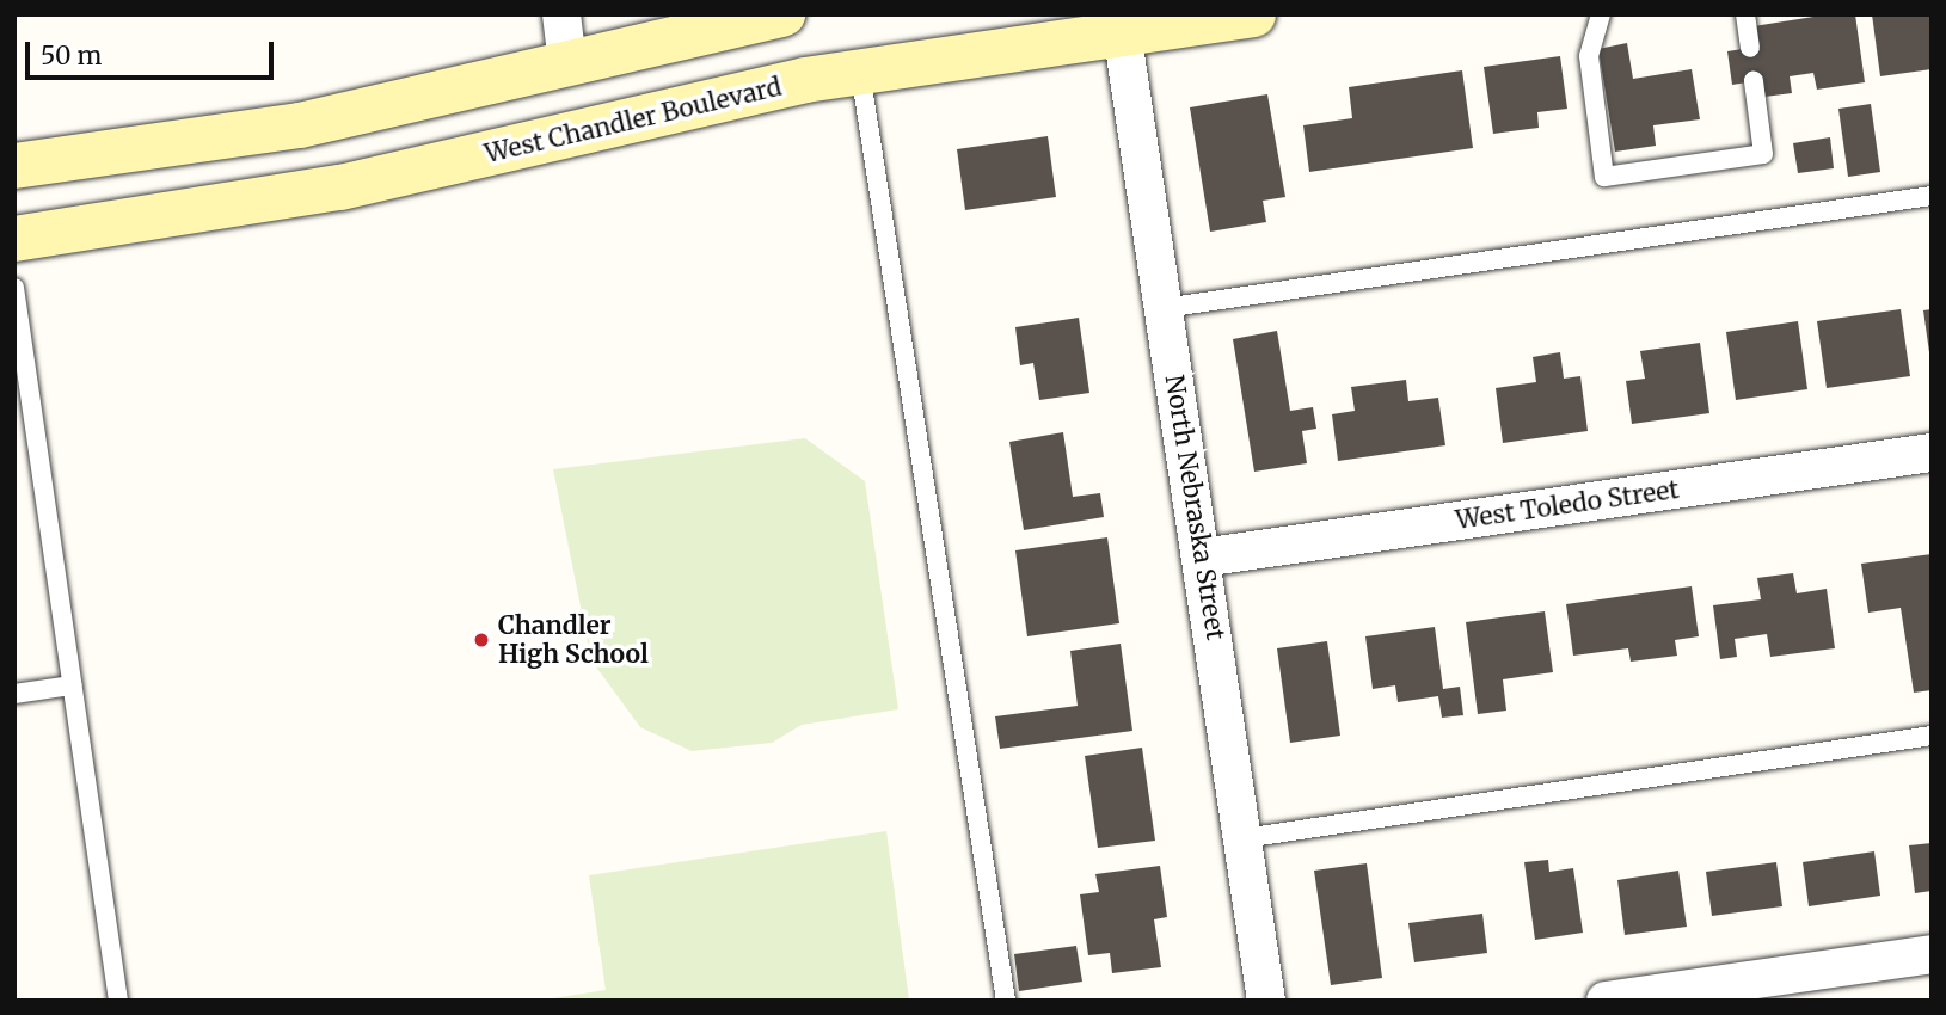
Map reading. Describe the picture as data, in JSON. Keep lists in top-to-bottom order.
{
  "streets": {
    "main road": ["West Chandler Boulevard"],
    "street": ["West Toledo Street", "North Nebraska Street"]
  },
  "crossings": [
    ["West Chandler Boulevard", "North Nebraska Street"],
    ["West Toledo Street", "North Nebraska Street"]
  ],
  "places": ["Chandler High School"],
  "scale_bar": "50 m"
}
